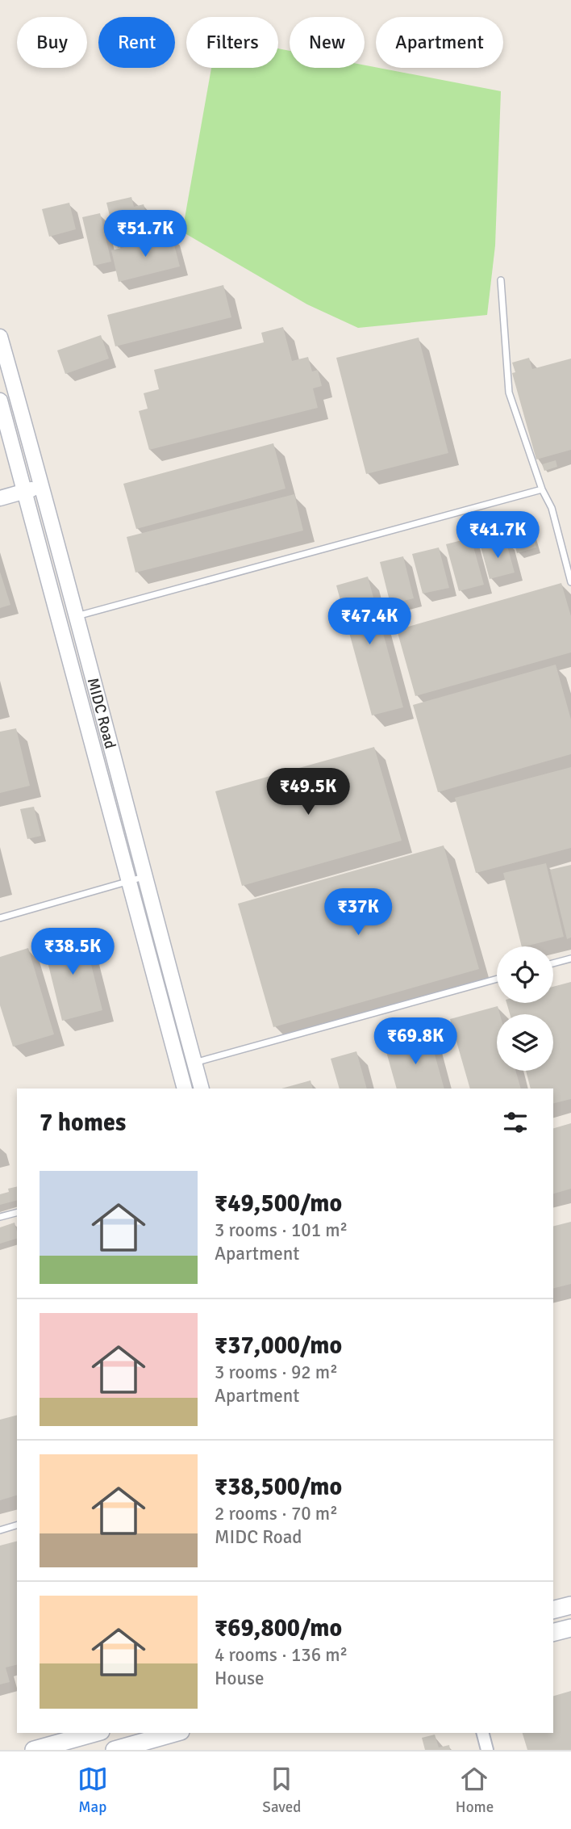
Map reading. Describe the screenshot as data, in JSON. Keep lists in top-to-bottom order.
{
  "streets": {
    "street": ["MIDC Road"]
  },
  "page": {
    "chip": [
      "Buy",
      "Rent",
      "Filters",
      "New",
      "Apartment"
    ],
    "price": [
      "₹51.7K",
      "₹41.7K",
      "₹47.4K",
      "₹49.5K",
      "₹37K",
      "₹38.5K",
      "₹69.8K"
    ],
    "heading": "7 homes",
    "list": [
      {
        "name": "₹49,500/mo",
        "note": "3 rooms · 101 m² · Apartment"
      },
      {
        "name": "₹37,000/mo",
        "note": "3 rooms · 92 m² · Apartment"
      },
      {
        "name": "₹38,500/mo",
        "note": "2 rooms · 70 m² · MIDC Road"
      },
      {
        "name": "₹69,800/mo",
        "note": "4 rooms · 136 m² · House"
      }
    ],
    "tabs": ["Map", "Saved", "Home"]
  }
}
